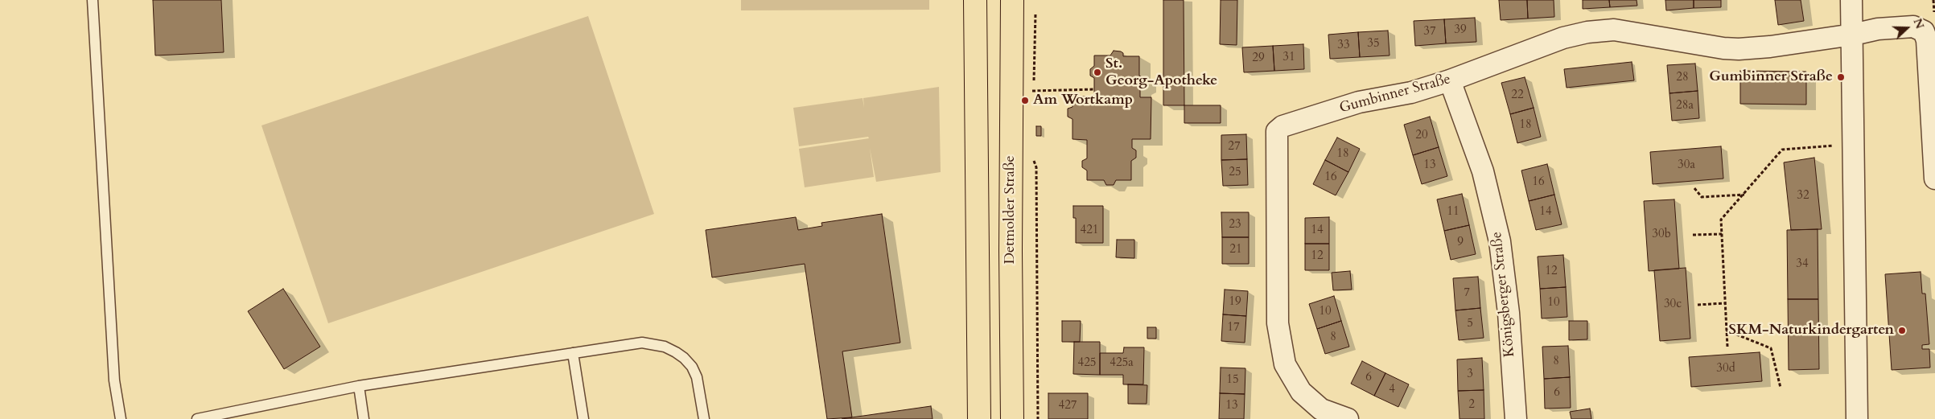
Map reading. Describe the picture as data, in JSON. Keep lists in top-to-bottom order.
{
  "streets": {
    "main road": ["Detmolder Straße"],
    "street": ["Gumbinner Straße", "Königsberger Straße"]
  },
  "crossings": [
    ["Gumbinner Straße", "Königsberger Straße"]
  ],
  "places": [
    "St. Georg-Apotheke",
    "Gumbinner Straße",
    "Am Wortkamp",
    "SKM-Naturkindergarten"
  ],
  "house_numbers": [
    "39",
    "37",
    "35",
    "33",
    "31",
    "29",
    "28",
    "22",
    "28a",
    "18",
    "20",
    "27",
    "18",
    "13",
    "30a",
    "25",
    "16",
    "16",
    "32",
    "11",
    "14",
    "23",
    "421",
    "14",
    "30b",
    "9",
    "21",
    "12",
    "34",
    "12",
    "7",
    "19",
    "10",
    "30c",
    "10",
    "5",
    "17",
    "8",
    "8",
    "425",
    "425a",
    "30d",
    "3",
    "6",
    "15",
    "4",
    "6",
    "2",
    "427",
    "13"
  ],
  "north": "right"
}
